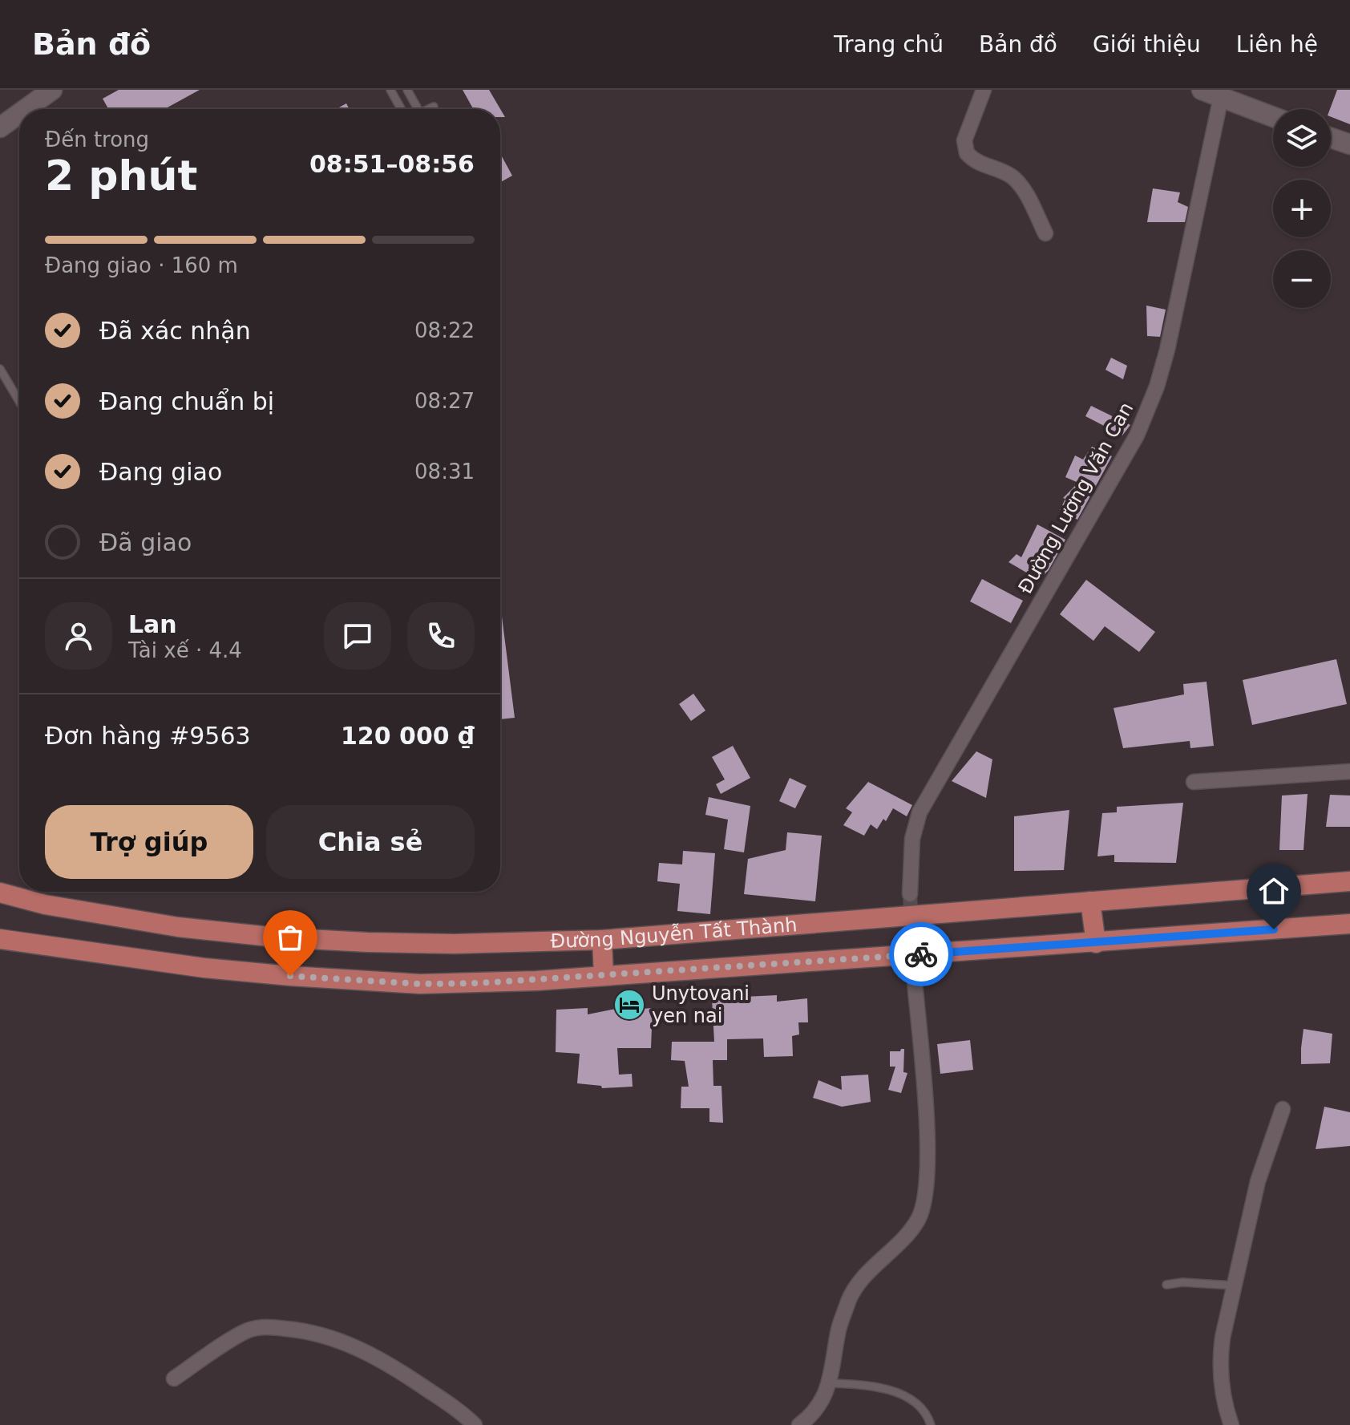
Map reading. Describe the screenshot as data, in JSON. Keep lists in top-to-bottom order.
{
  "streets": {
    "main road": ["Đường Nguyễn Tất Thành"],
    "street": ["Đường Lương Văn Can"]
  },
  "places": {
    "hotel": ["Unytovani yen nai"]
  },
  "page": {
    "header": "Bản đồ",
    "nav": [
      "Trang chủ",
      "Bản đồ",
      "Giới thiệu",
      "Liên hệ"
    ],
    "map_buttons": ["+", "−"],
    "heading": ["2 phút", "Đến trong", "08:51–08:56"],
    "panel": [
      "Lan",
      "Tài xế · 4.4",
      "Đơn hàng #9563",
      "120 000 ₫"
    ],
    "bar": "Đang giao · 160 m",
    "list": [
      ["Đã xác nhận", "08:22"],
      ["Đang chuẩn bị", "08:27"],
      ["Đang giao", "08:31"],
      "Đã giao"
    ],
    "buttons": ["Trợ giúp", "Chia sẻ"]
  }
}
